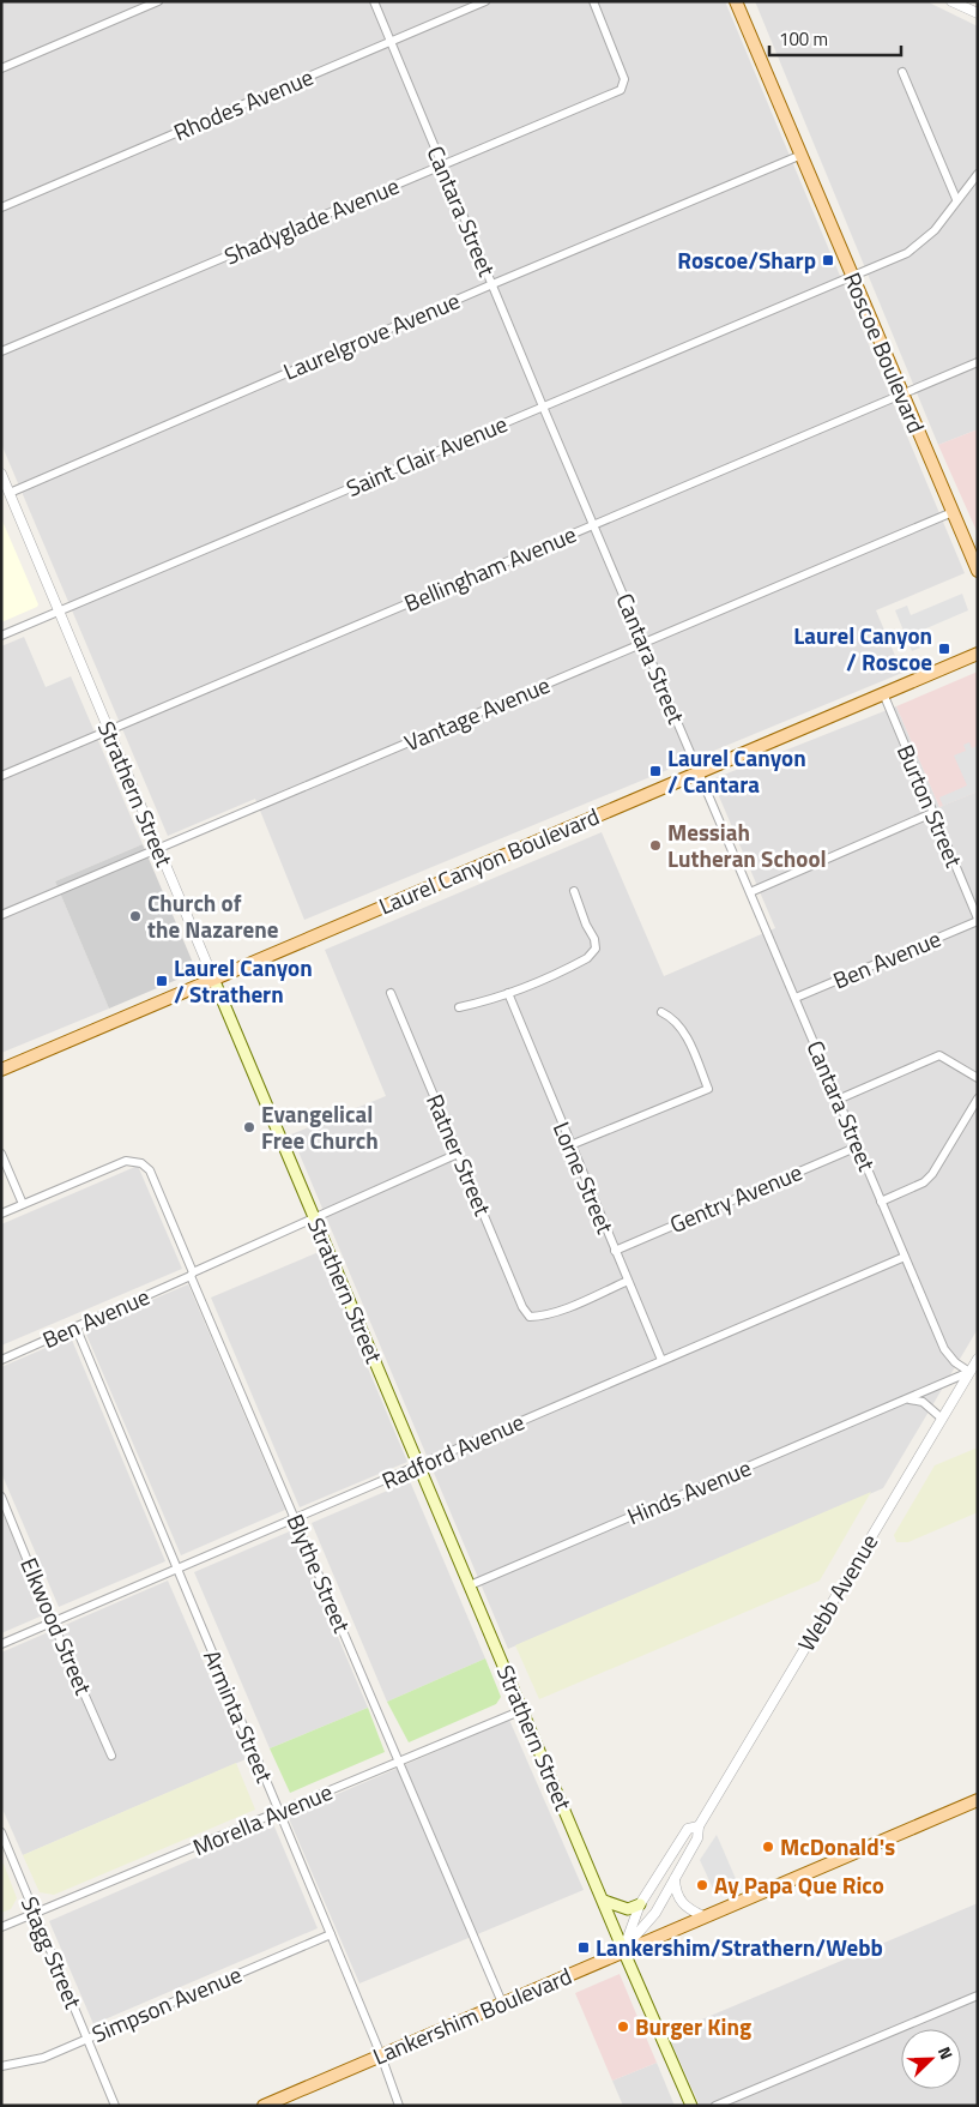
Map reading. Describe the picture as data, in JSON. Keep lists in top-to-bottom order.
{
  "streets": {
    "main road": [
      "Roscoe Boulevard",
      "Strathern Street",
      "Laurel Canyon Boulevard",
      "Lankershim Boulevard"
    ],
    "street": [
      "Rhodes Avenue",
      "Cantara Street",
      "Shadyglade Avenue",
      "Laurelgrove Avenue",
      "Saint Clair Avenue",
      "Bellingham Avenue",
      "Vantage Avenue",
      "Burton Street",
      "Ben Avenue",
      "Ratner Street",
      "Lorne Street",
      "Gentry Avenue",
      "Radford Avenue",
      "Hinds Avenue",
      "Blythe Street",
      "Webb Avenue",
      "Elkwood Street",
      "Arminta Street",
      "Morella Avenue",
      "Stagg Street",
      "Simpson Avenue"
    ]
  },
  "crossings": [
    ["Rhodes Avenue", "Cantara Street"],
    ["Cantara Street", "Shadyglade Avenue"],
    ["Cantara Street", "Laurelgrove Avenue"],
    ["Cantara Street", "Saint Clair Avenue"],
    ["Cantara Street", "Bellingham Avenue"],
    ["Cantara Street", "Vantage Avenue"],
    ["Cantara Street", "Laurel Canyon Boulevard"],
    ["Cantara Street", "Ben Avenue"],
    ["Cantara Street", "Gentry Avenue"],
    ["Cantara Street", "Radford Avenue"],
    ["Cantara Street", "Hinds Avenue"],
    ["Cantara Street", "Webb Avenue"],
    ["Laurelgrove Avenue", "Roscoe Boulevard"],
    ["Laurelgrove Avenue", "Strathern Street"],
    ["Roscoe Boulevard", "Saint Clair Avenue"],
    ["Roscoe Boulevard", "Bellingham Avenue"],
    ["Roscoe Boulevard", "Vantage Avenue"],
    ["Saint Clair Avenue", "Strathern Street"],
    ["Bellingham Avenue", "Strathern Street"],
    ["Vantage Avenue", "Strathern Street"],
    ["Strathern Street", "Laurel Canyon Boulevard"],
    ["Strathern Street", "Ben Avenue"],
    ["Strathern Street", "Radford Avenue"],
    ["Strathern Street", "Hinds Avenue"],
    ["Strathern Street", "Webb Avenue"],
    ["Strathern Street", "Morella Avenue"],
    ["Strathern Street", "Lankershim Boulevard"],
    ["Burton Street", "Laurel Canyon Boulevard"],
    ["Burton Street", "Ben Avenue"],
    ["Ben Avenue", "Ratner Street"],
    ["Ben Avenue", "Blythe Street"],
    ["Ben Avenue", "Arminta Street"],
    ["Ratner Street", "Lorne Street"],
    ["Lorne Street", "Gentry Avenue"],
    ["Lorne Street", "Radford Avenue"],
    ["Radford Avenue", "Blythe Street"],
    ["Radford Avenue", "Elkwood Street"],
    ["Radford Avenue", "Arminta Street"],
    ["Hinds Avenue", "Webb Avenue"],
    ["Blythe Street", "Morella Avenue"],
    ["Blythe Street", "Lankershim Boulevard"],
    ["Webb Avenue", "Lankershim Boulevard"],
    ["Arminta Street", "Morella Avenue"],
    ["Arminta Street", "Simpson Avenue"],
    ["Arminta Street", "Lankershim Boulevard"],
    ["Morella Avenue", "Stagg Street"],
    ["Stagg Street", "Simpson Avenue"]
  ],
  "places": {
    "transit": [
      "Roscoe/Sharp",
      "Laurel Canyon / Roscoe",
      "Laurel Canyon / Cantara",
      "Laurel Canyon / Strathern",
      "Lankershim/Strathern/Webb"
    ],
    "other": [
      "Messiah Lutheran School",
      "Church of the Nazarene",
      "Evangelical Free Church",
      "McDonald's",
      "Ay Papa Que Rico",
      "Burger King"
    ]
  },
  "scale_bar": "100 m",
  "north": "top right"
}
